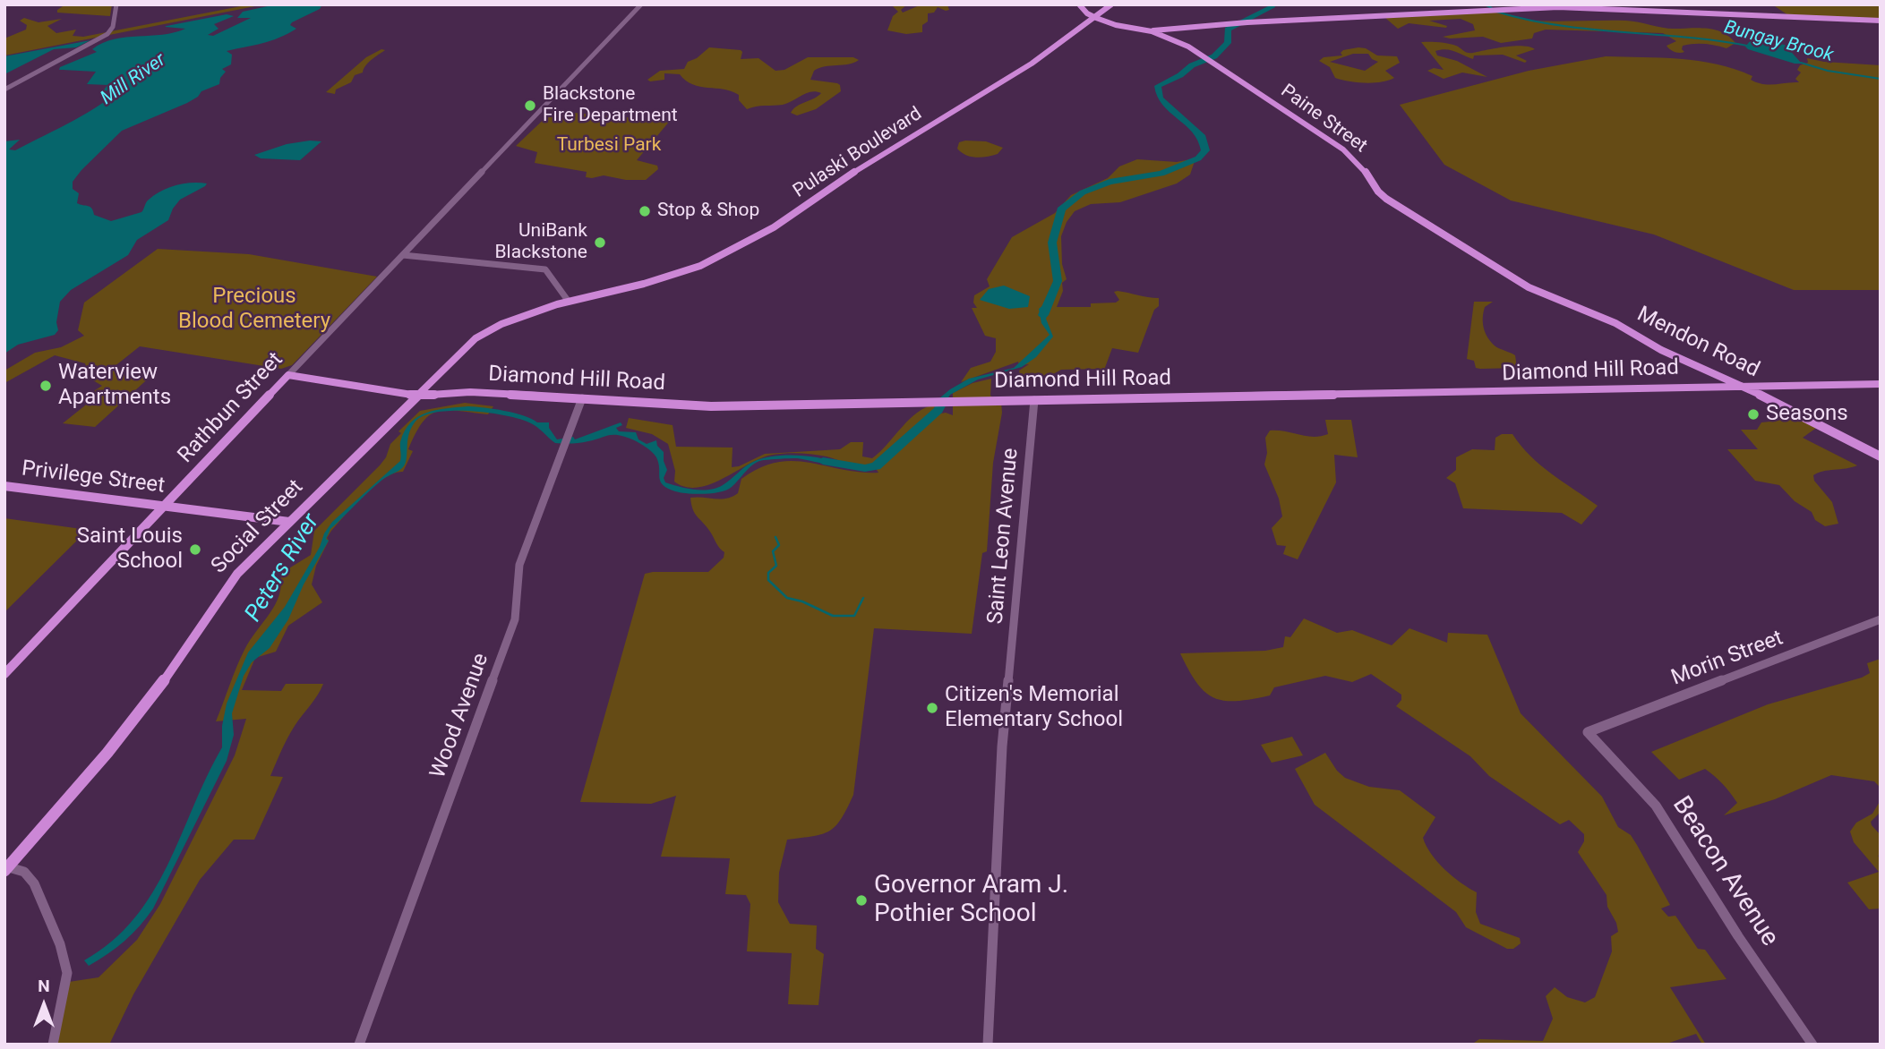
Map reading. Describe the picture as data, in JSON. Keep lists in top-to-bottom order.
{
  "streets": {
    "main road": [
      "Paine Street",
      "Pulaski Boulevard",
      "Mendon Road",
      "Diamond Hill Road",
      "Rathbun Street",
      "Privilege Street",
      "Social Street"
    ],
    "street": [
      "Saint Leon Avenue",
      "Morin Street",
      "Wood Avenue",
      "Beacon Avenue"
    ]
  },
  "crossings": [
    ["Paine Street", "Mendon Road"],
    ["Pulaski Boulevard", "Social Street"],
    ["Mendon Road", "Diamond Hill Road"],
    ["Diamond Hill Road", "Rathbun Street"],
    ["Diamond Hill Road", "Social Street"],
    ["Diamond Hill Road", "Saint Leon Avenue"],
    ["Diamond Hill Road", "Wood Avenue"],
    ["Rathbun Street", "Privilege Street"],
    ["Privilege Street", "Social Street"],
    ["Morin Street", "Beacon Avenue"]
  ],
  "water": ["Bungay Brook", "Mill River", "Peters River"],
  "parks": ["Turbesi Park", "Precious Blood Cemetery"],
  "places": [
    "Blackstone Fire Department",
    "Stop & Shop",
    "UniBank Blackstone",
    "Waterview Apartments",
    "Seasons",
    "Saint Louis School",
    "Citizen's Memorial Elementary School",
    "Governor Aram J. Pothier School"
  ],
  "north": "top"
}
